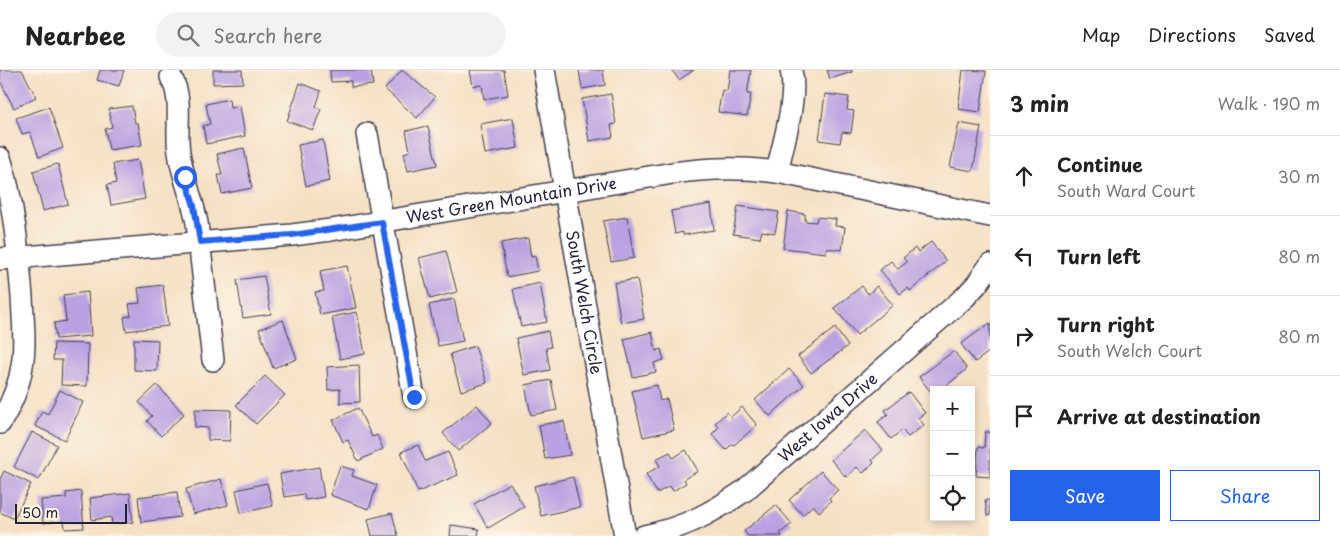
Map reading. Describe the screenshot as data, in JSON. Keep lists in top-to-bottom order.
{
  "streets": {
    "street": ["West Green Mountain Drive", "South Welch Circle", "West Iowa Drive"]
  },
  "crossings": [
    ["West Green Mountain Drive", "South Welch Circle"]
  ],
  "scale_bar": "50 m",
  "page": {
    "header": "Nearbee",
    "search": "Search here",
    "nav": ["Map", "Directions", "Saved"],
    "heading": ["3 min", "Walk · 190 m"],
    "list": [
      ["Continue", "South Ward Court", "30 m"],
      ["Turn left", "80 m"],
      ["Turn right", "South Welch Court", "80 m"],
      "Arrive at destination"
    ],
    "map_buttons": ["+", "−"],
    "buttons": ["Save", "Share"],
    "scale": "50 m"
  }
}
